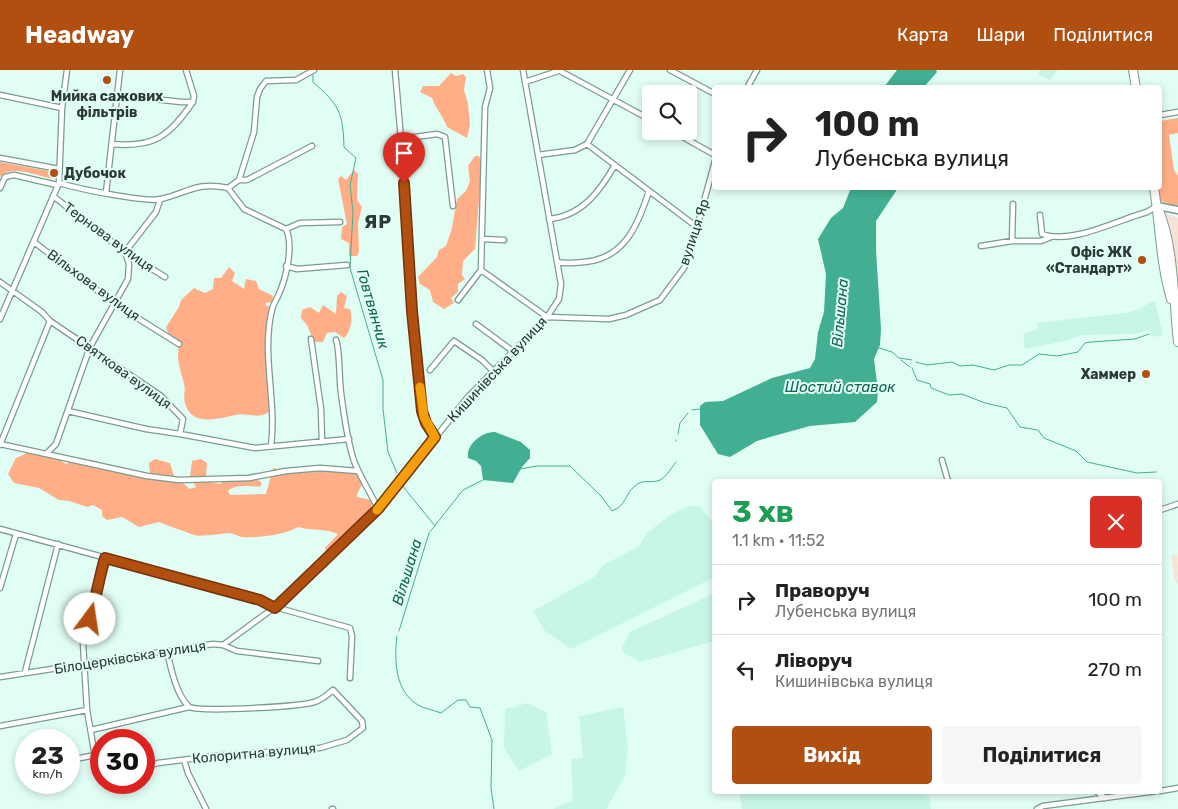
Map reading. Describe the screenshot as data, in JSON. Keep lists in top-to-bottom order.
{
  "streets": {
    "street": [
      "вулиця Яр",
      "Тернова вулиця",
      "Вільхова вулиця",
      "Кишинівська вулиця",
      "Святкова вулиця",
      "Білоцерківська вулиця",
      "Колоритна вулиця"
    ]
  },
  "crossings": [
    ["вулиця Яр", "Кишинівська вулиця"],
    ["Кишинівська вулиця", "Білоцерківська вулиця"]
  ],
  "districts": ["ЯР"],
  "water": ["Говтвянчик", "Вільшана", "Шостий ставок"],
  "places": [
    "Мийка сажових фільтрів",
    "Дубочок",
    "Офіс ЖК «Стандарт»",
    "Хаммер"
  ],
  "page": {
    "header": "Headway",
    "nav": ["Карта", "Шари", "Поділитися"],
    "turn": ["100 m", "Лубенська вулиця"],
    "heading": ["3 хв", "1.1 km · 11:52"],
    "list": [
      {
        "name": "Праворуч",
        "note": "Лубенська вулиця",
        "value": "100 m"
      },
      {
        "name": "Ліворуч",
        "note": "Кишинівська вулиця",
        "value": "270 m"
      }
    ],
    "buttons": ["Вихід", "Поділитися"],
    "speed": "23 km/h",
    "limit": "30"
  }
}
